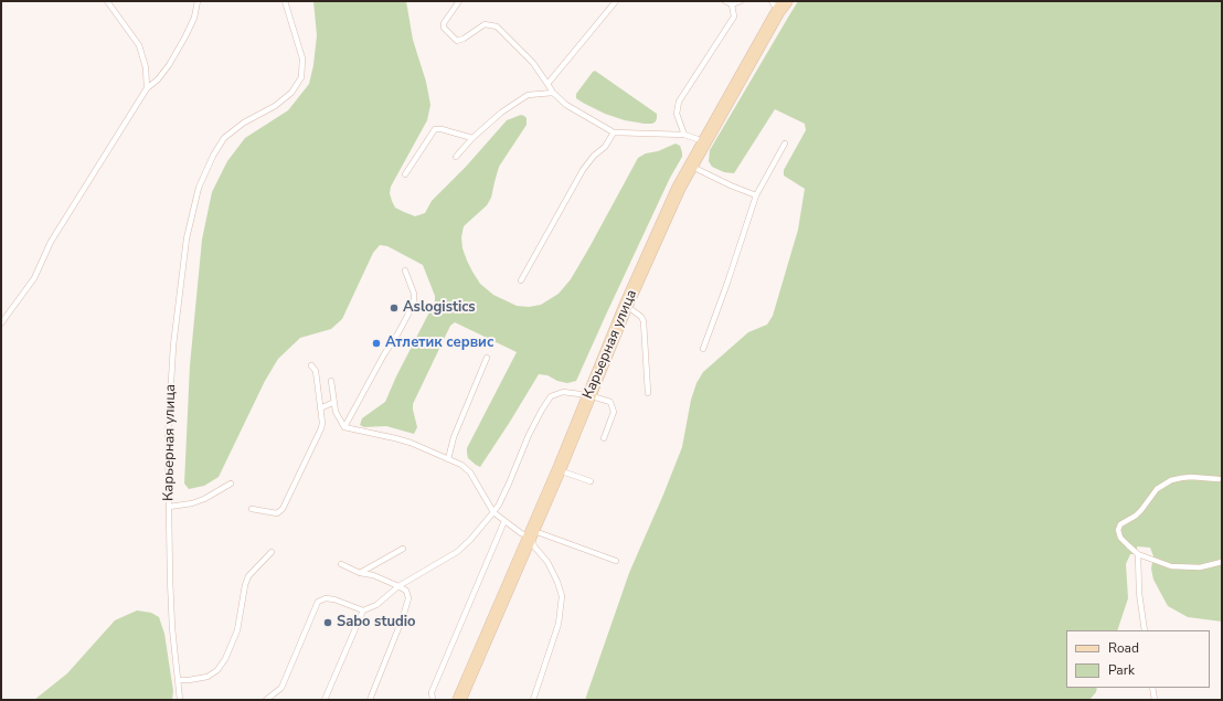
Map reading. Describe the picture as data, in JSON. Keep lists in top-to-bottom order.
{
  "streets": {
    "street": ["Карьерная улица"]
  },
  "places": ["Aslogistics", "Атлетик сервис", "Sabo studio"],
  "legend": ["Road", "Park"]
}
